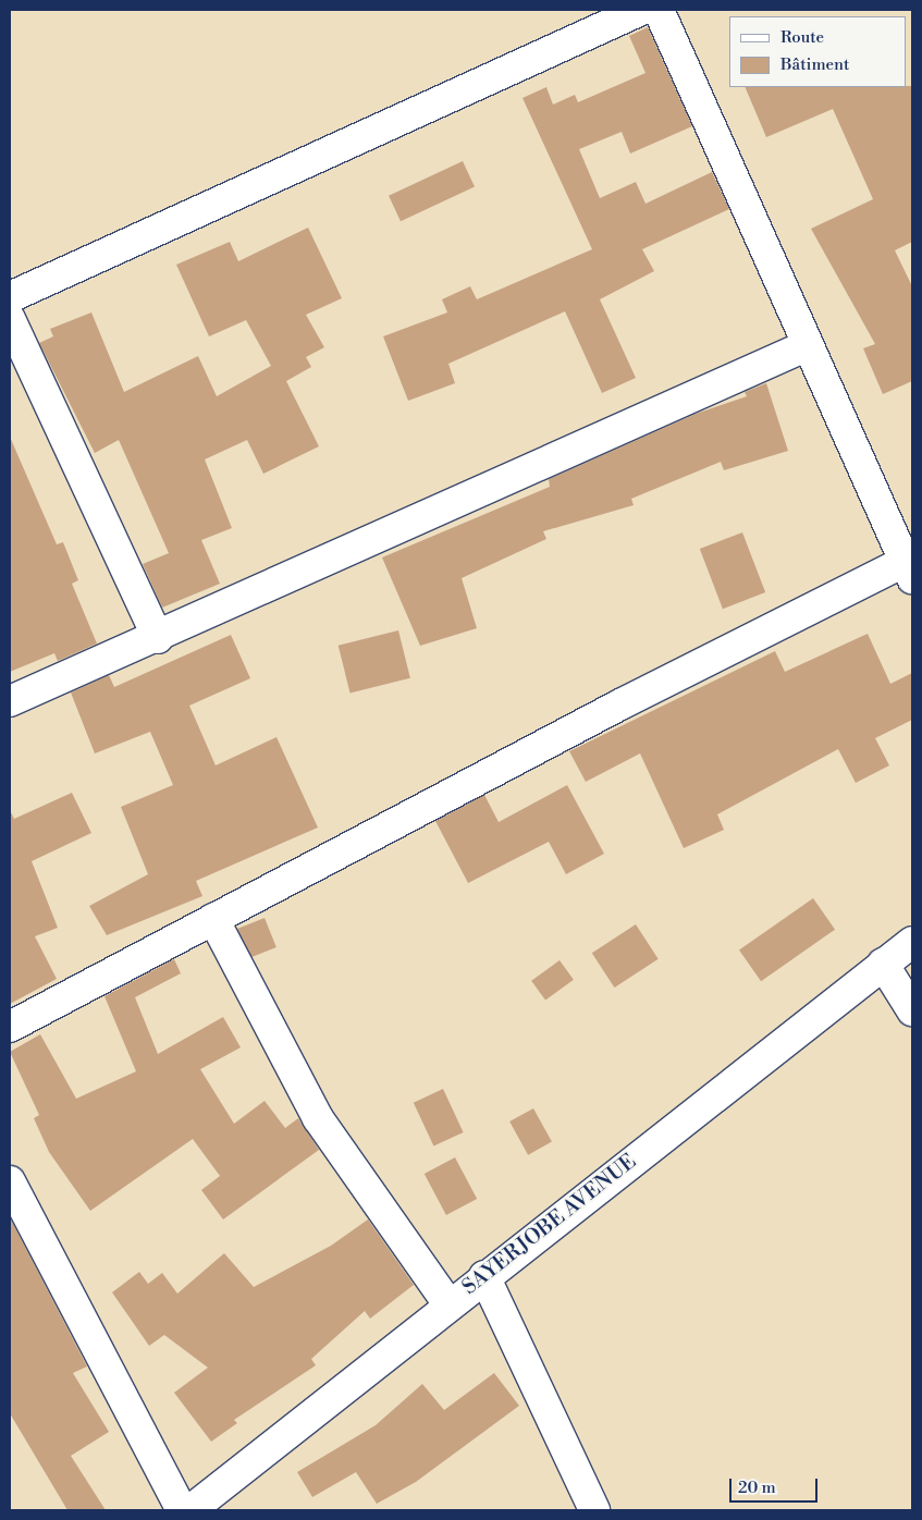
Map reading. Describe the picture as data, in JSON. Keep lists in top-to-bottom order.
{
  "streets": {
    "street": ["SAYERJOBE AVENUE"]
  },
  "legend": ["Route", "Bâtiment"],
  "scale_bar": "20 m"
}
